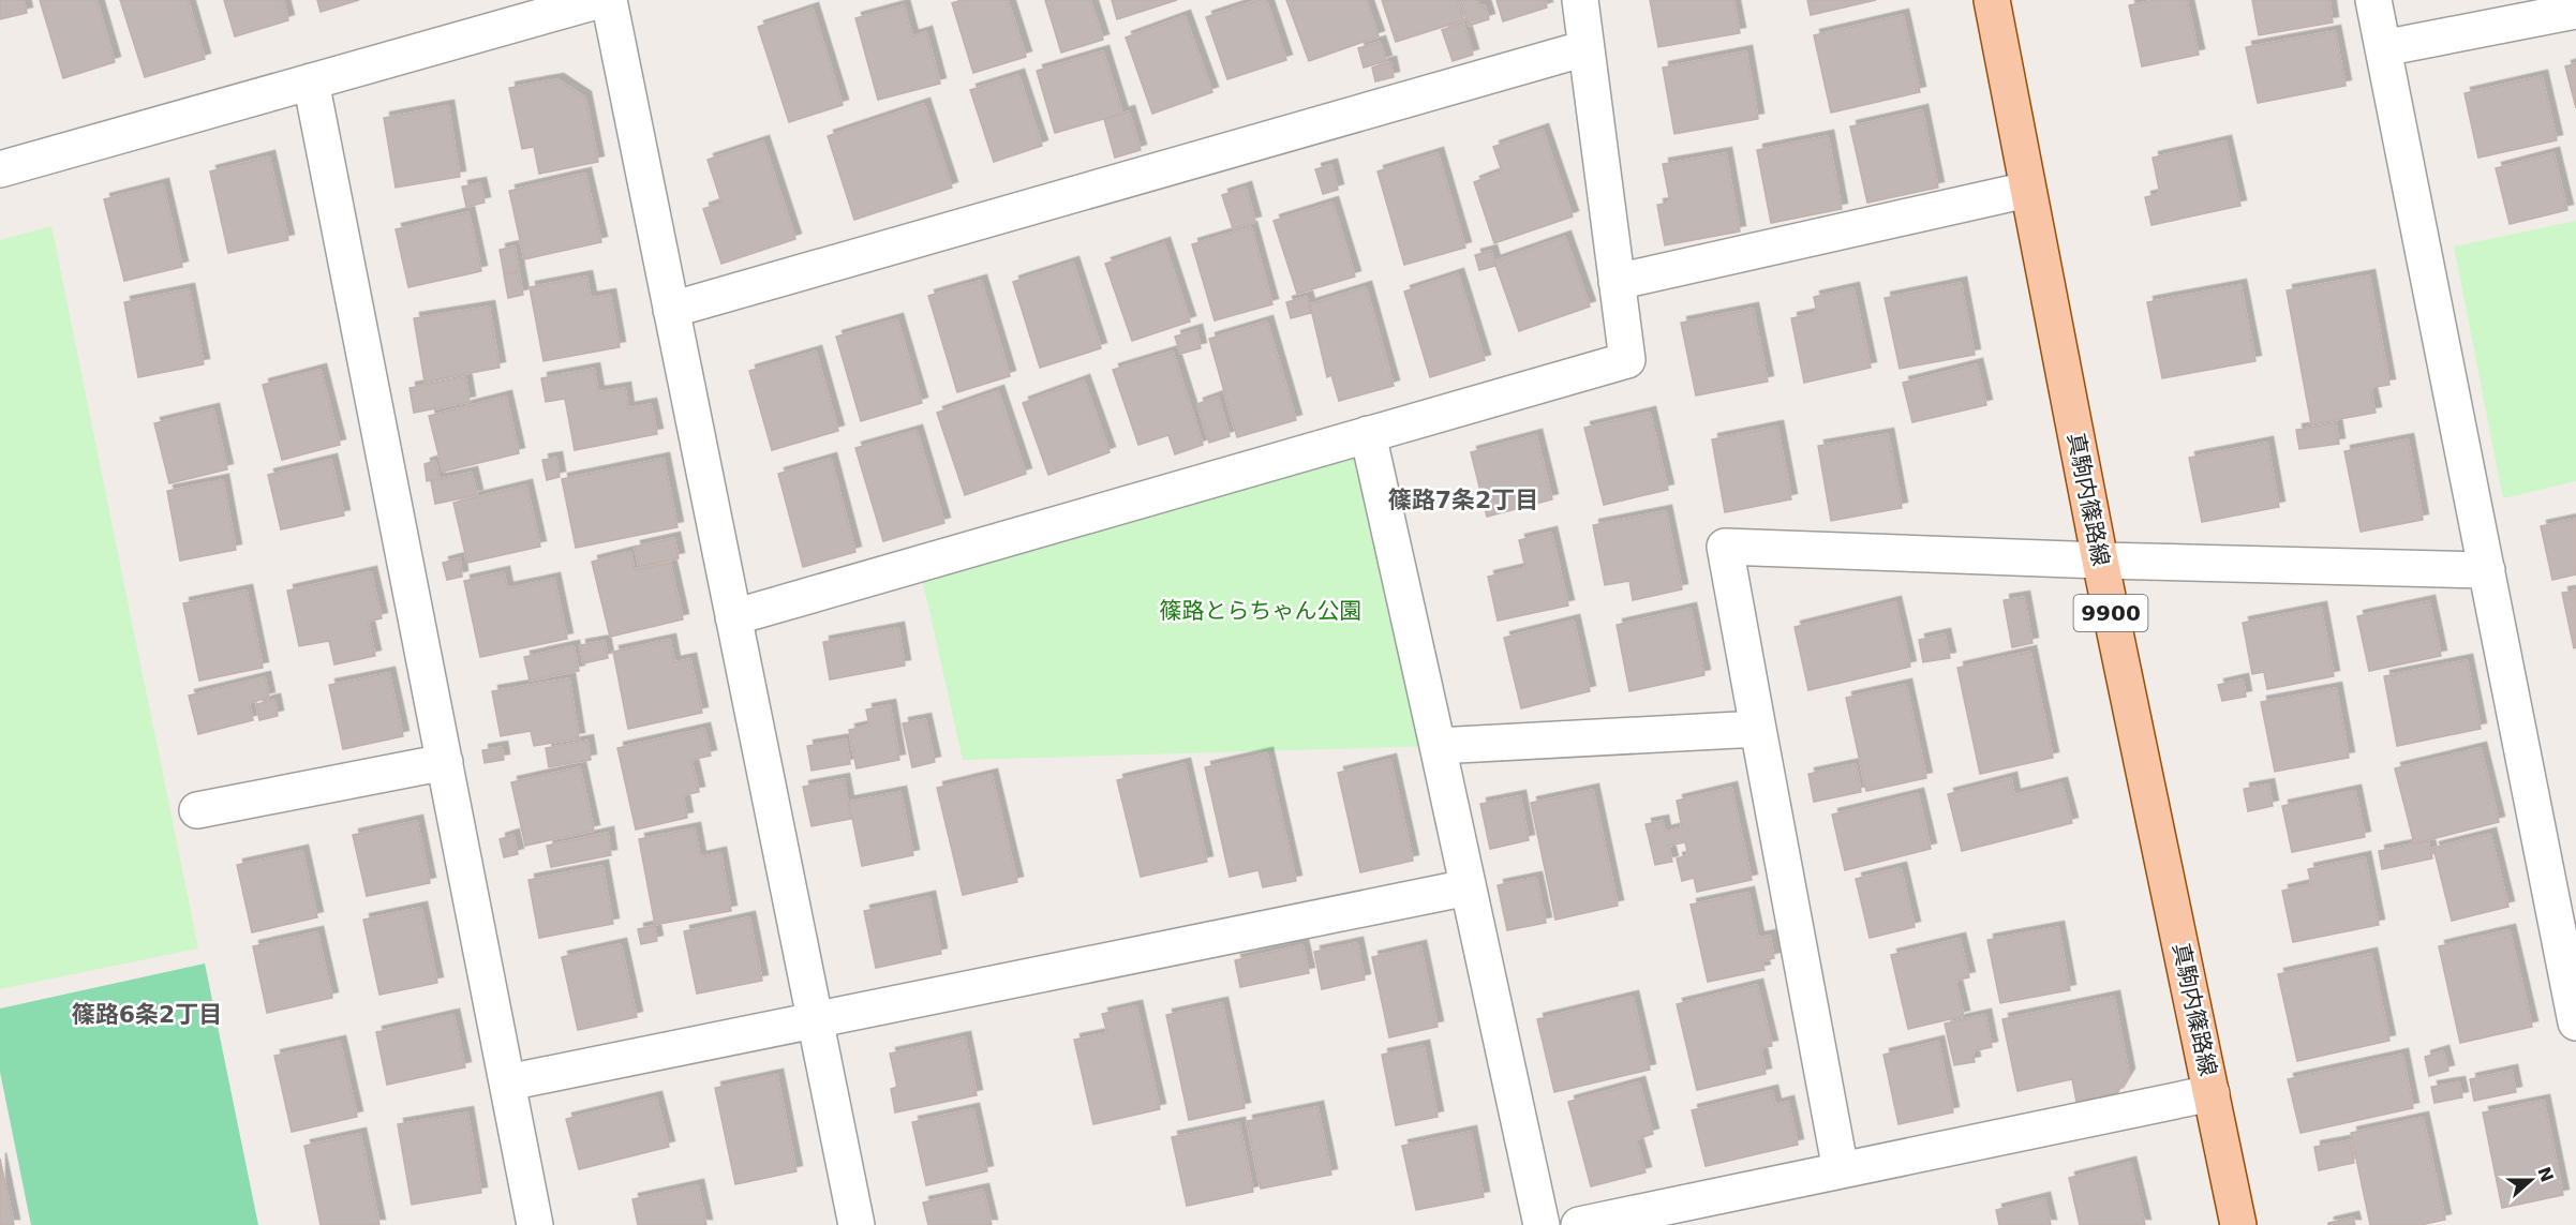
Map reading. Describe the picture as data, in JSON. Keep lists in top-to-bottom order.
{
  "streets": {
    "main road": ["真駒内篠路線", "9900"]
  },
  "districts": ["篠路7条2丁目", "篠路6条2丁目"],
  "parks": ["篠路とらちゃん公園"],
  "north": "right"
}
